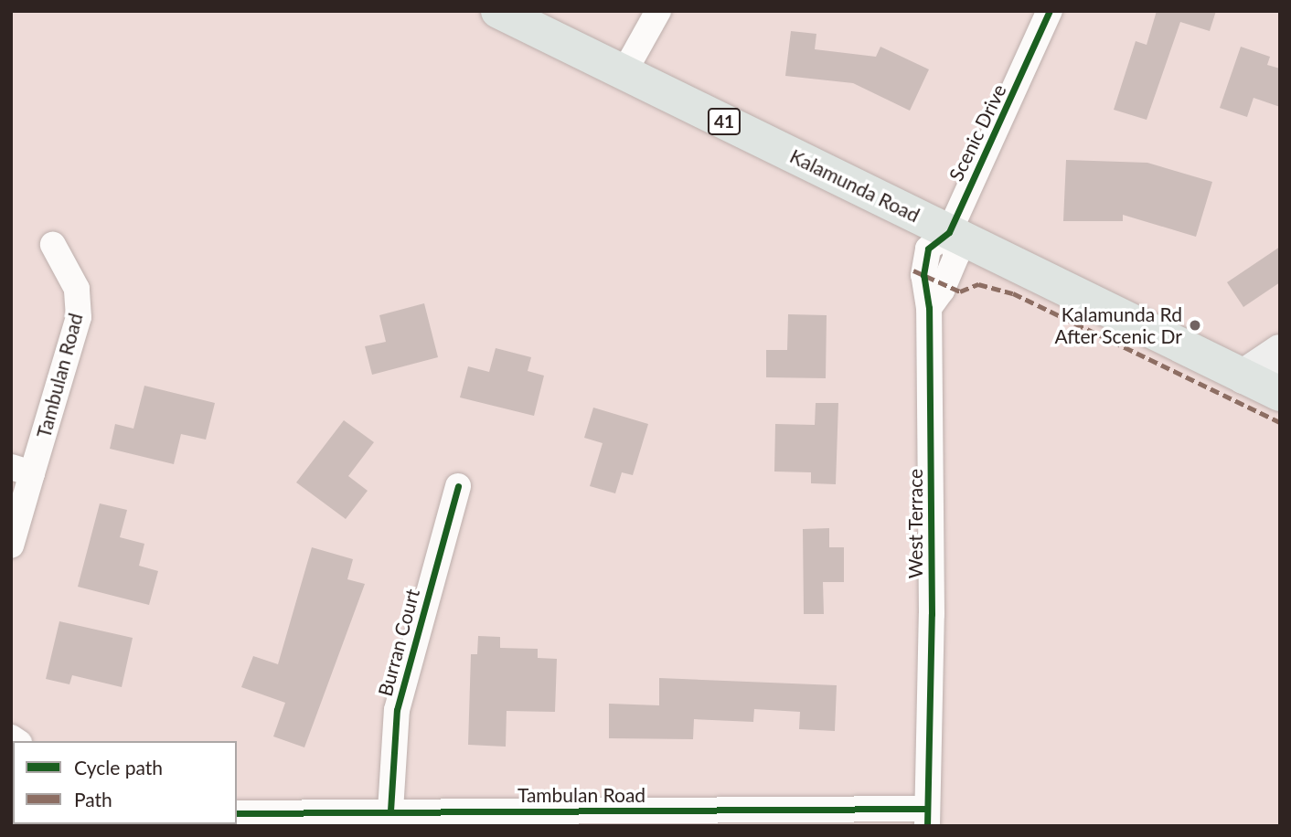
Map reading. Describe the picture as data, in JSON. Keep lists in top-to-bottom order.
{
  "streets": {
    "main road": ["41", "Kalamunda Road"],
    "street": [
      "Scenic Drive",
      "Tambulan Road",
      "West Terrace",
      "Burran Court"
    ]
  },
  "crossings": [
    ["Scenic Drive", "Kalamunda Road"],
    ["Scenic Drive", "West Terrace"],
    ["Kalamunda Road", "West Terrace"],
    ["Tambulan Road", "West Terrace"],
    ["Tambulan Road", "Burran Court"]
  ],
  "places": ["Kalamunda Rd After Scenic Dr"],
  "legend": ["Cycle path", "Path"]
}
